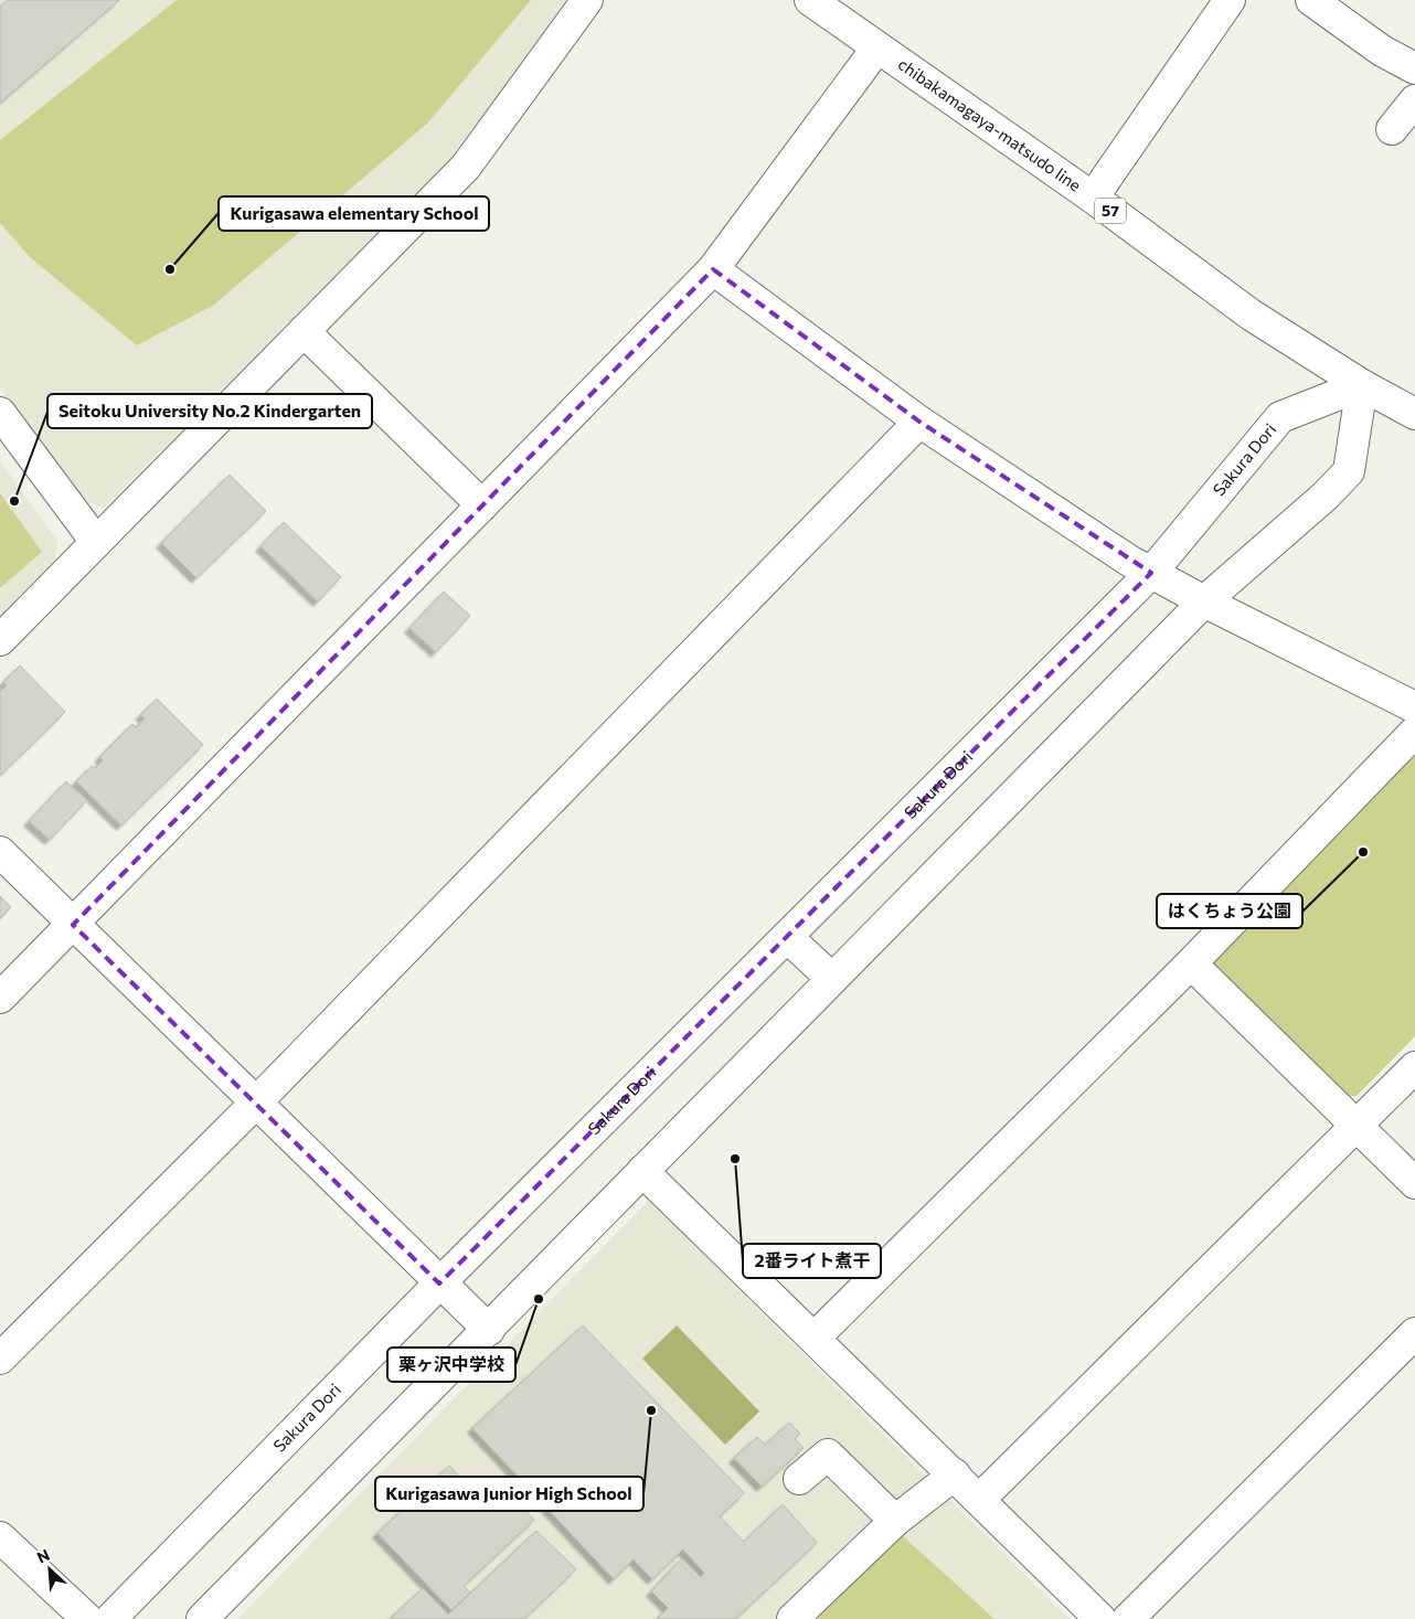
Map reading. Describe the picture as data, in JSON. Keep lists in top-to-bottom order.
{
  "streets": {
    "street": ["chibakamagaya-matsudo line", "57", "Sakura Dori"]
  },
  "crossings": [
    ["chibakamagaya-matsudo line", "Sakura Dori"]
  ],
  "places": [
    "Kurigasawa elementary School",
    "Seitoku University No.2 Kindergarten",
    "はくちょう公園",
    "2番ライト煮干",
    "栗ヶ沢中学校",
    "Kurigasawa Junior High School"
  ],
  "north": "top left"
}
